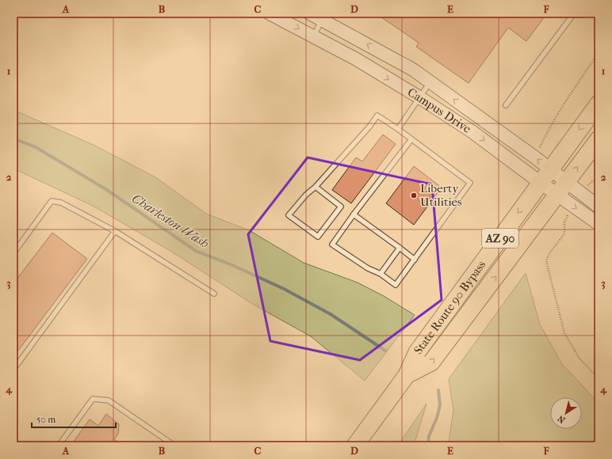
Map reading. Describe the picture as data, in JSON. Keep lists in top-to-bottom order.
{
  "streets": {
    "highway": ["AZ 90", "State Route 90 Bypass"],
    "street": ["Campus Drive"]
  },
  "crossings": [
    ["Campus Drive", "State Route 90 Bypass"]
  ],
  "water": ["Charleston Wash"],
  "places": ["Liberty Utilities"],
  "scale_bar": "50 m",
  "north": "bottom left",
  "grid": {
    "columns": [
      "A",
      "B",
      "C",
      "D",
      "E",
      "F"
    ],
    "rows": [
      "1",
      "2",
      "3",
      "4"
    ]
  }
}
